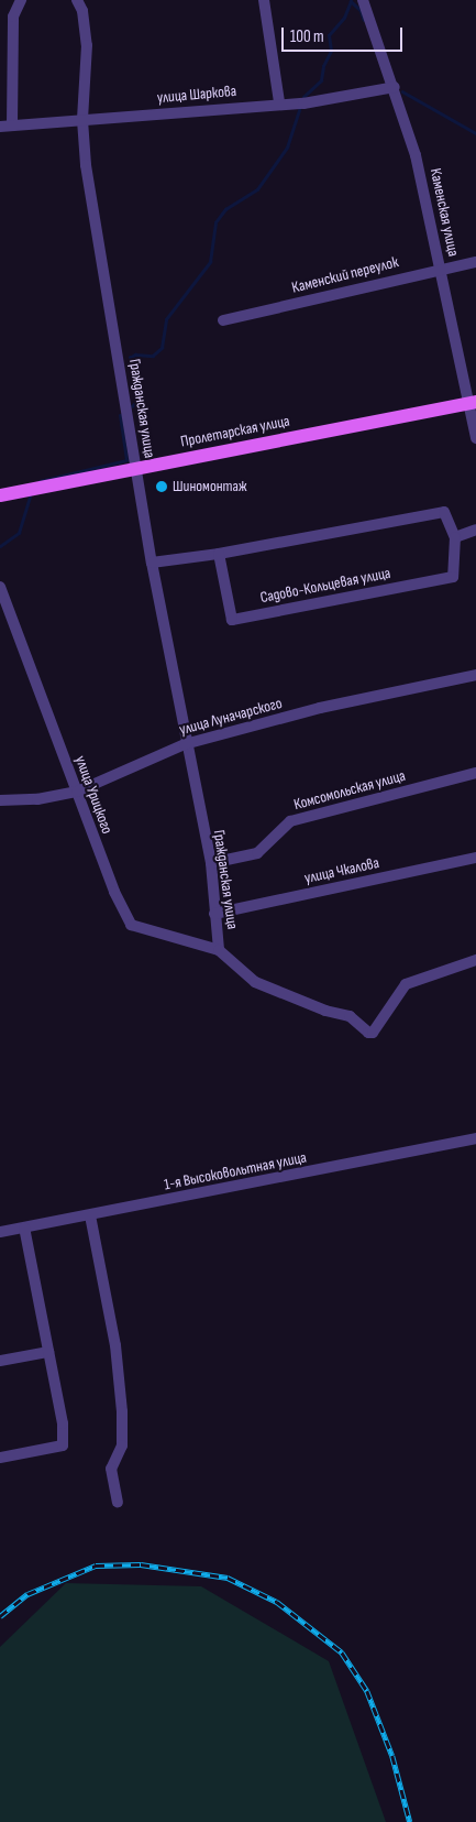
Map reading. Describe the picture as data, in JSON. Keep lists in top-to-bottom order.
{
  "streets": {
    "main road": ["Пролетарская улица"],
    "street": [
      "улица Шаркова",
      "Каменская улица",
      "Каменский переулок",
      "Гражданская улица",
      "Садово-Кольцевая улица",
      "улица Луначарского",
      "Комсомольская улица",
      "улица Урицкого",
      "улица Чкалова",
      "1-я Высоковольтная улица"
    ]
  },
  "crossings": [
    ["улица Шаркова", "Каменская улица"],
    ["улица Шаркова", "Гражданская улица"],
    ["Каменская улица", "Каменский переулок"],
    ["Каменская улица", "Пролетарская улица"],
    ["Гражданская улица", "Пролетарская улица"],
    ["Гражданская улица", "Садово-Кольцевая улица"],
    ["Гражданская улица", "улица Луначарского"],
    ["Гражданская улица", "Комсомольская улица"],
    ["Гражданская улица", "улица Урицкого"],
    ["Гражданская улица", "улица Чкалова"],
    ["улица Луначарского", "улица Урицкого"]
  ],
  "places": ["Шиномонтаж"],
  "scale_bar": "100 m"
}
